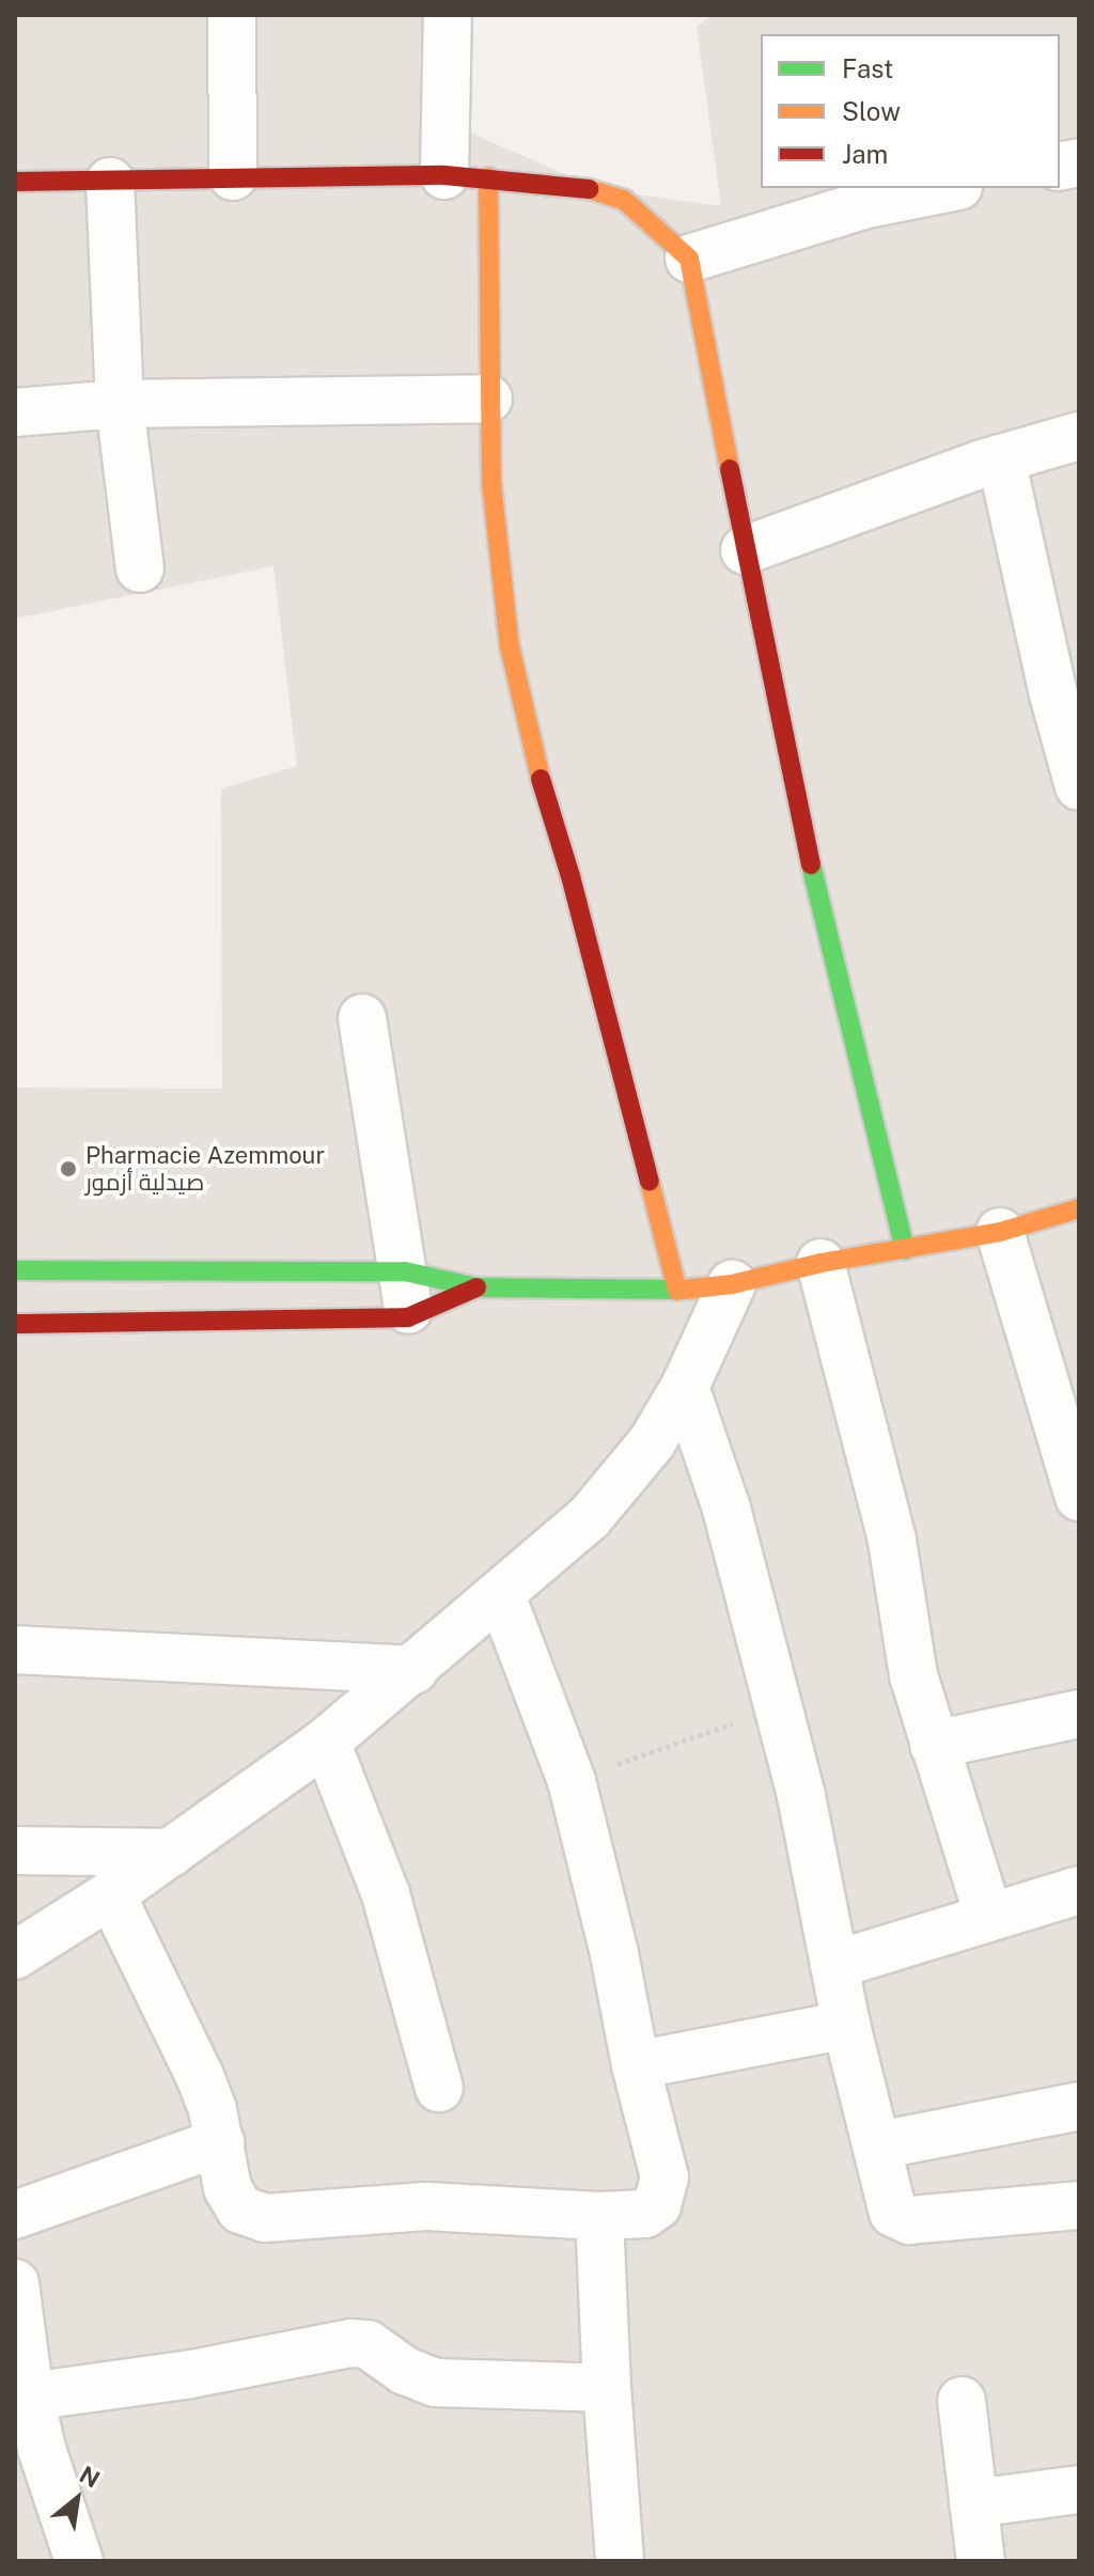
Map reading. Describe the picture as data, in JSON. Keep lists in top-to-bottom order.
{
  "places": ["Pharmacie Azemmour صيدلية أزمور"],
  "legend": ["Fast", "Slow", "Jam"],
  "north": "top right"
}
